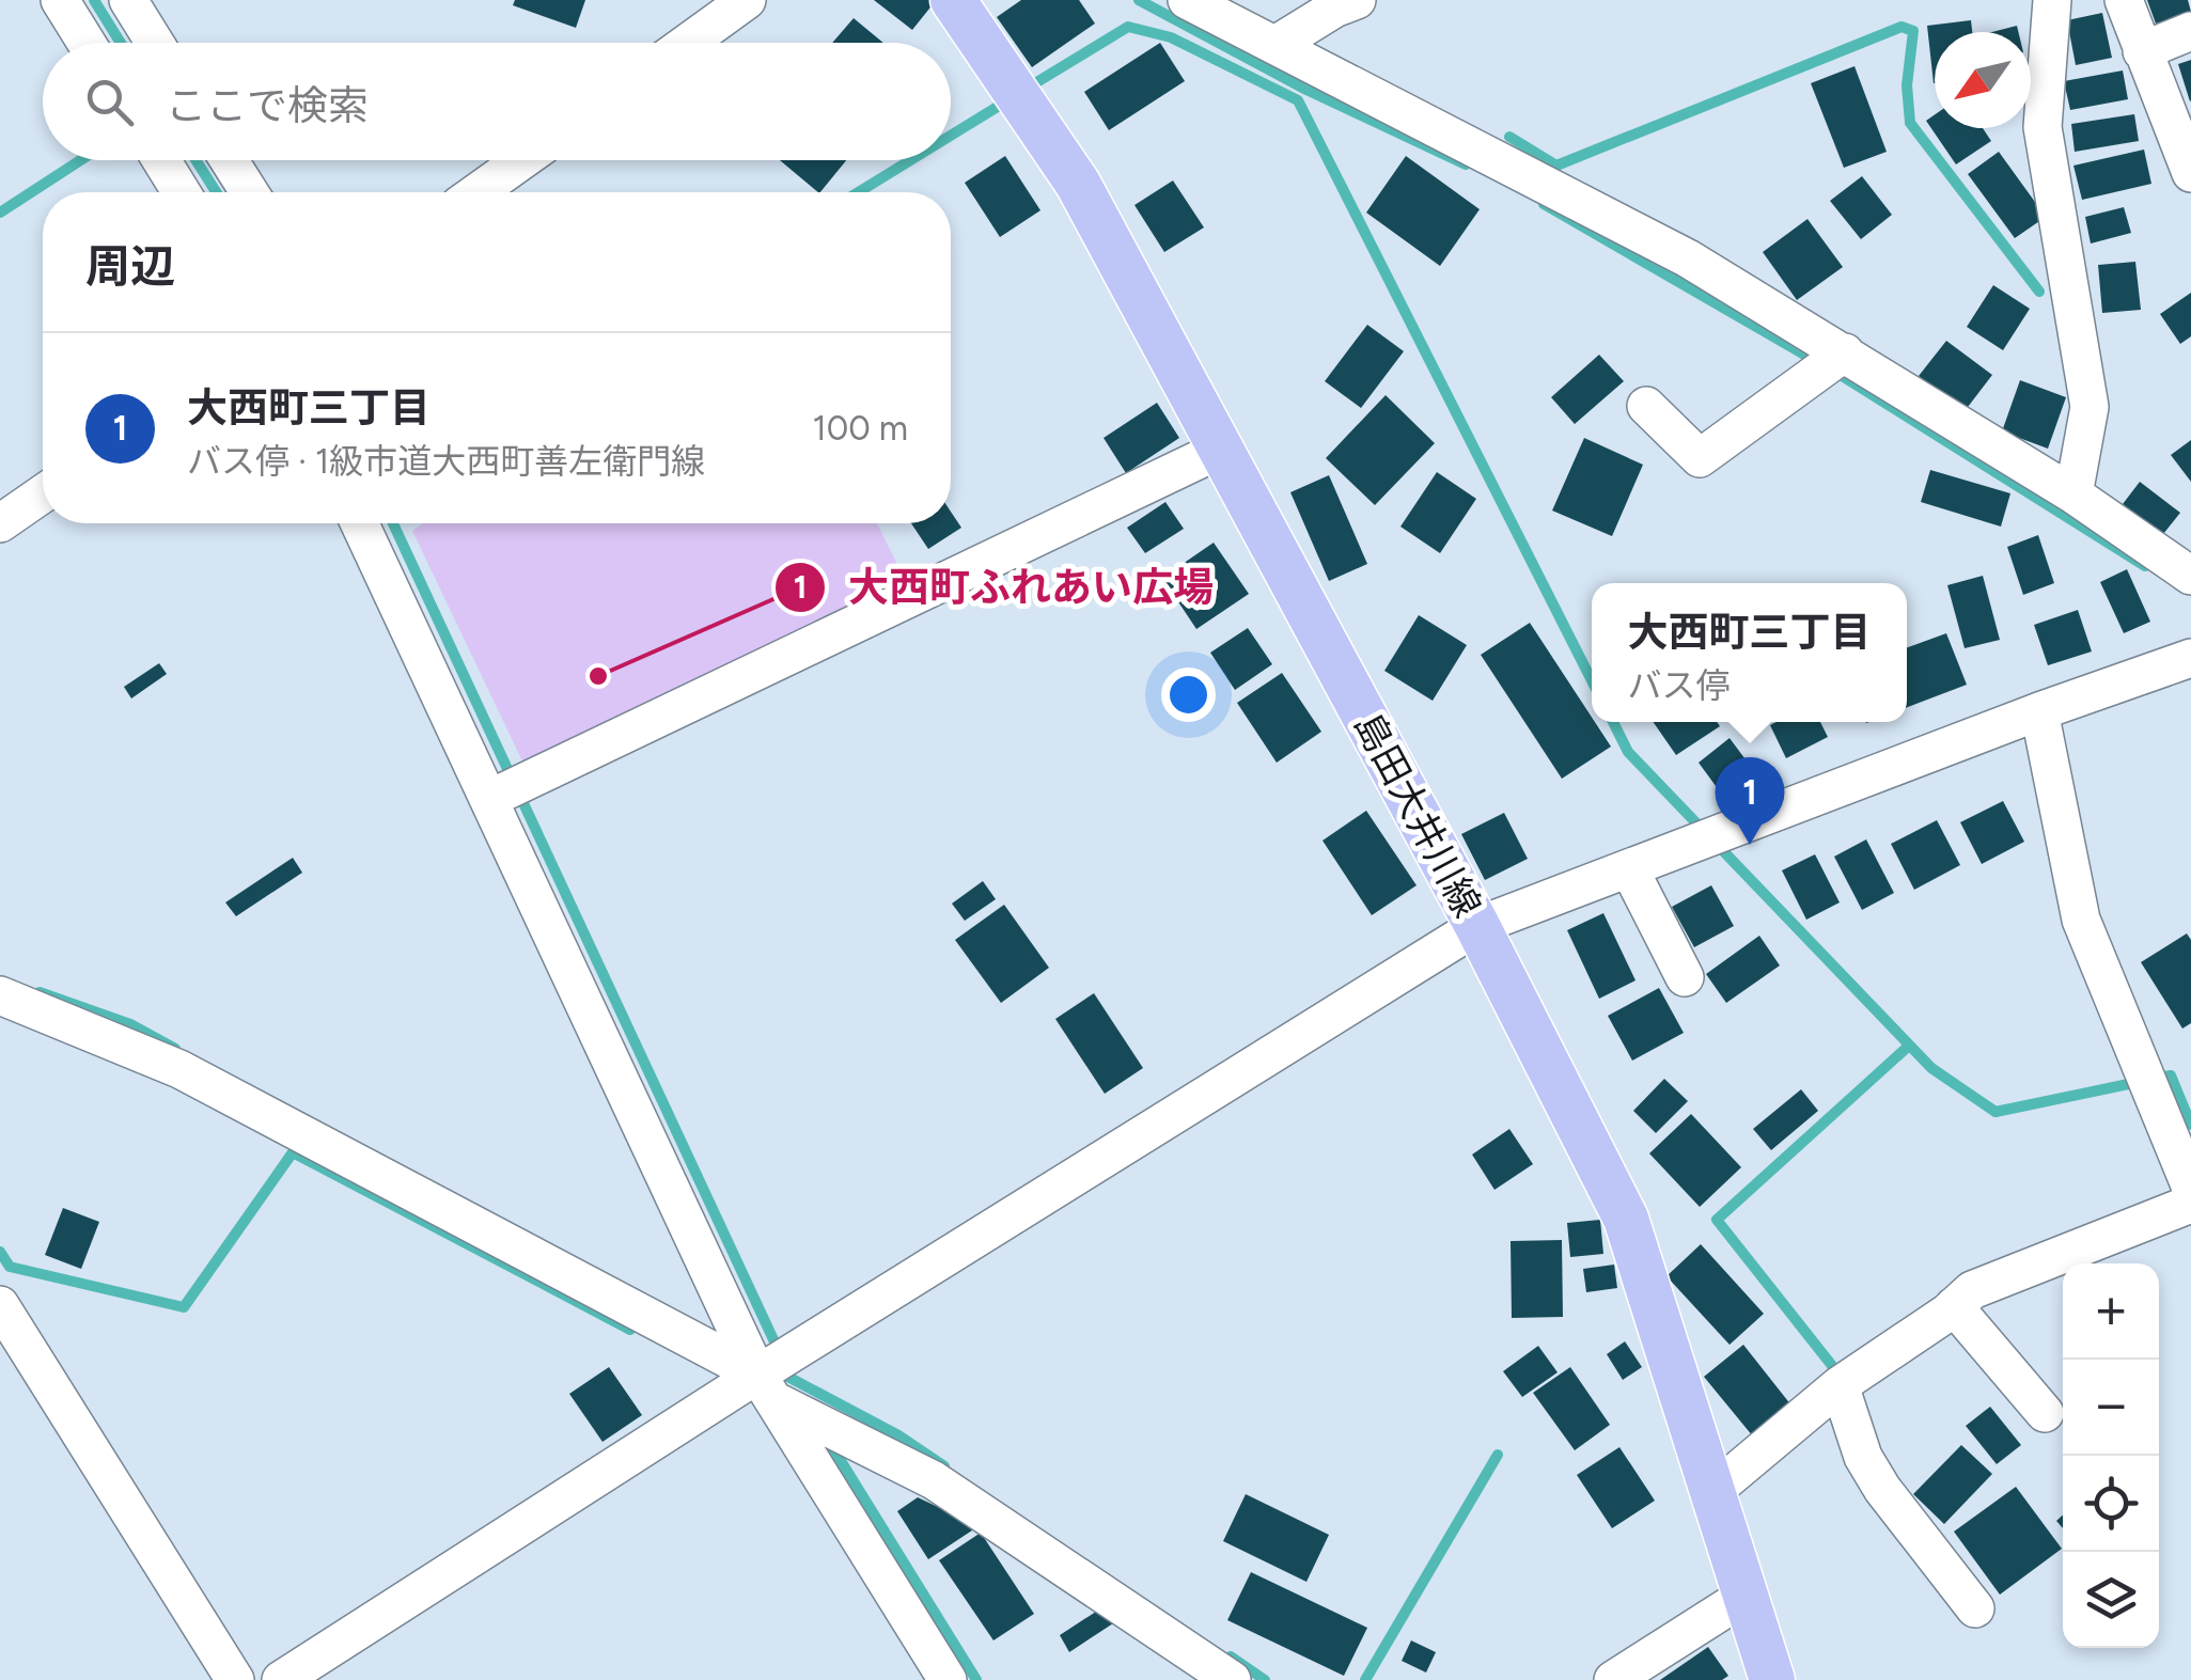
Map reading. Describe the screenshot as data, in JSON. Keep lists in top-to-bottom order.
{
  "streets": {
    "main road": ["島田大井川線"]
  },
  "places": ["大西町ふれあい広場"],
  "north": "bottom left",
  "page": {
    "search": "ここで検索",
    "heading": "周辺",
    "list": [
      {
        "mark": "1",
        "name": "大西町三丁目",
        "note": "バス停 · 1級市道大西町善左衛門線",
        "value": "100 m"
      }
    ],
    "popup": ["大西町三丁目", "バス停"],
    "pins": "1",
    "map_buttons": ["+", "−"]
  }
}
